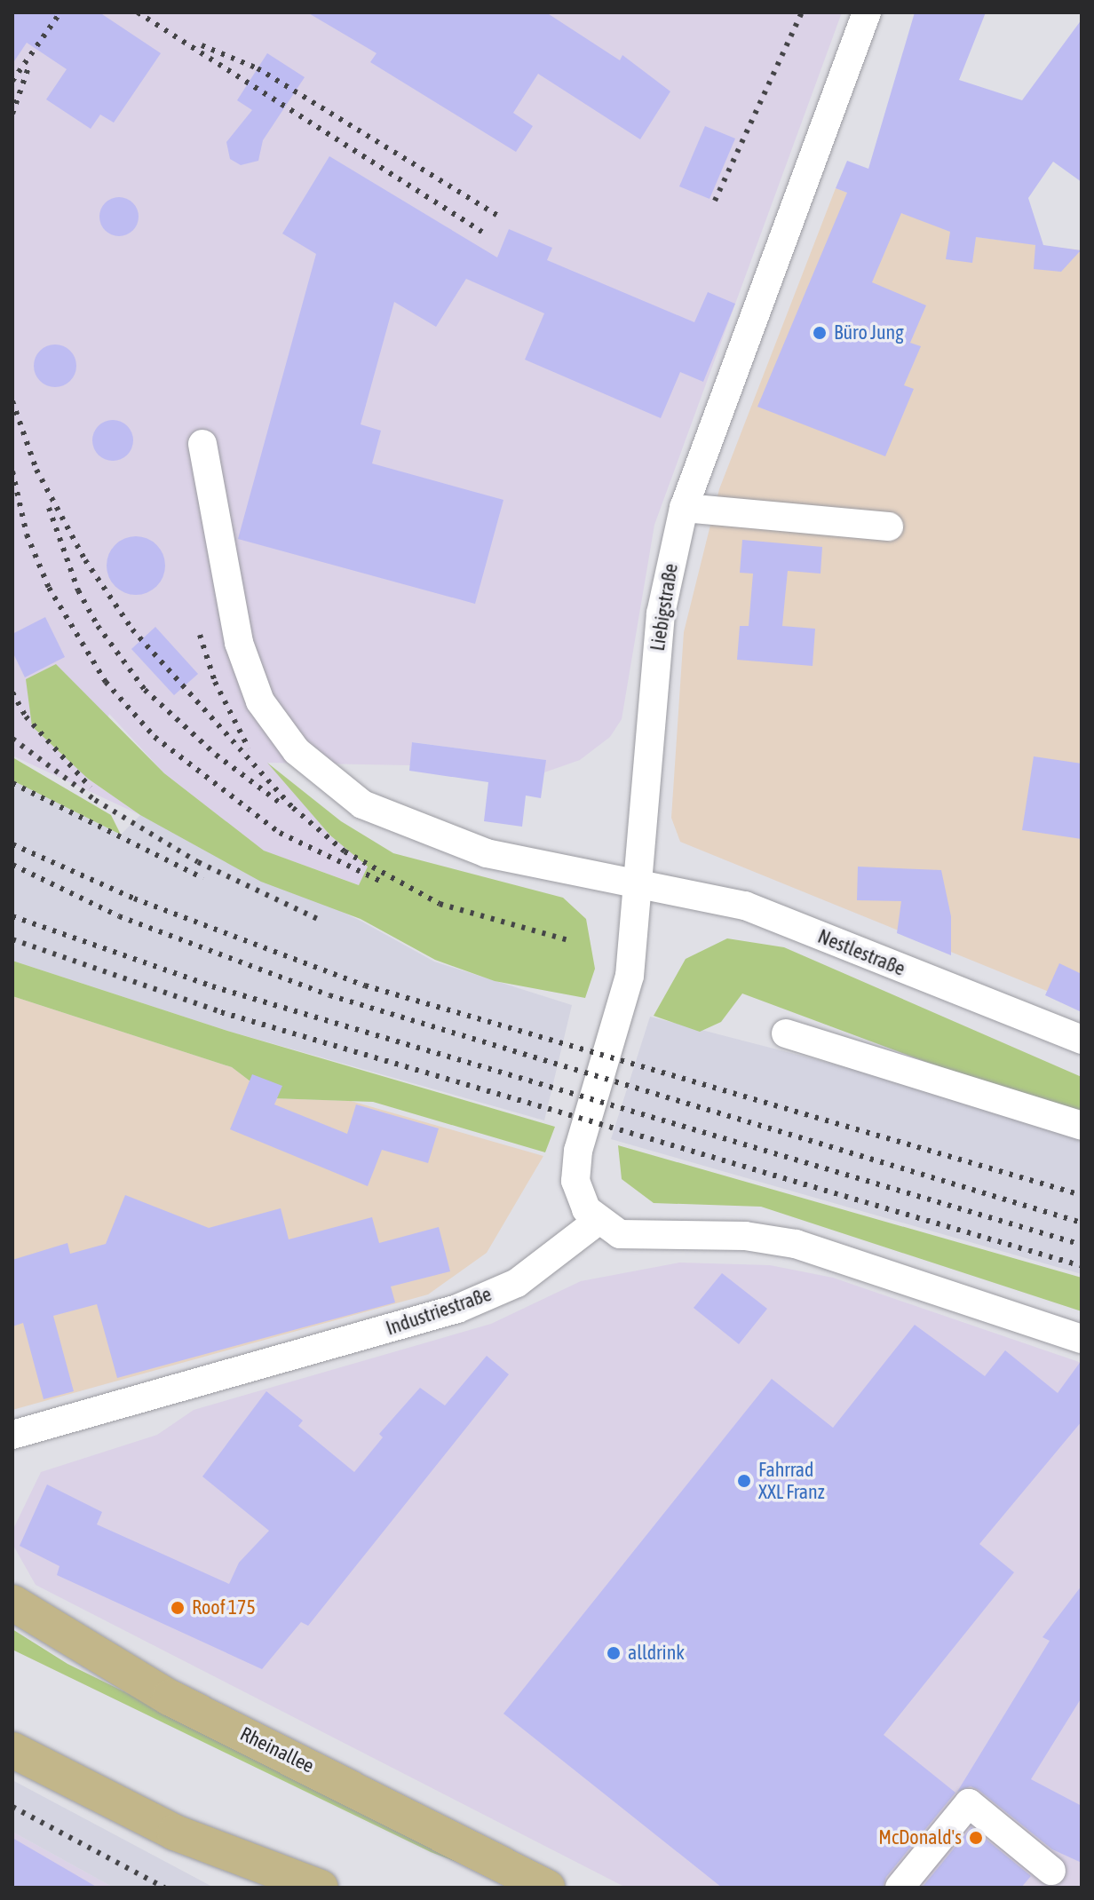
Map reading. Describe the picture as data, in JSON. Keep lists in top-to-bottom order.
{
  "streets": {
    "main road": ["Rheinallee"],
    "street": ["Liebigstraße", "Nestlestraße", "Industriestraße"]
  },
  "crossings": [
    ["Liebigstraße", "Nestlestraße"],
    ["Liebigstraße", "Industriestraße"]
  ],
  "places": [
    "Büro Jung",
    "Fahrrad XXL Franz",
    "Roof 175",
    "alldrink",
    "McDonald's"
  ]
}
